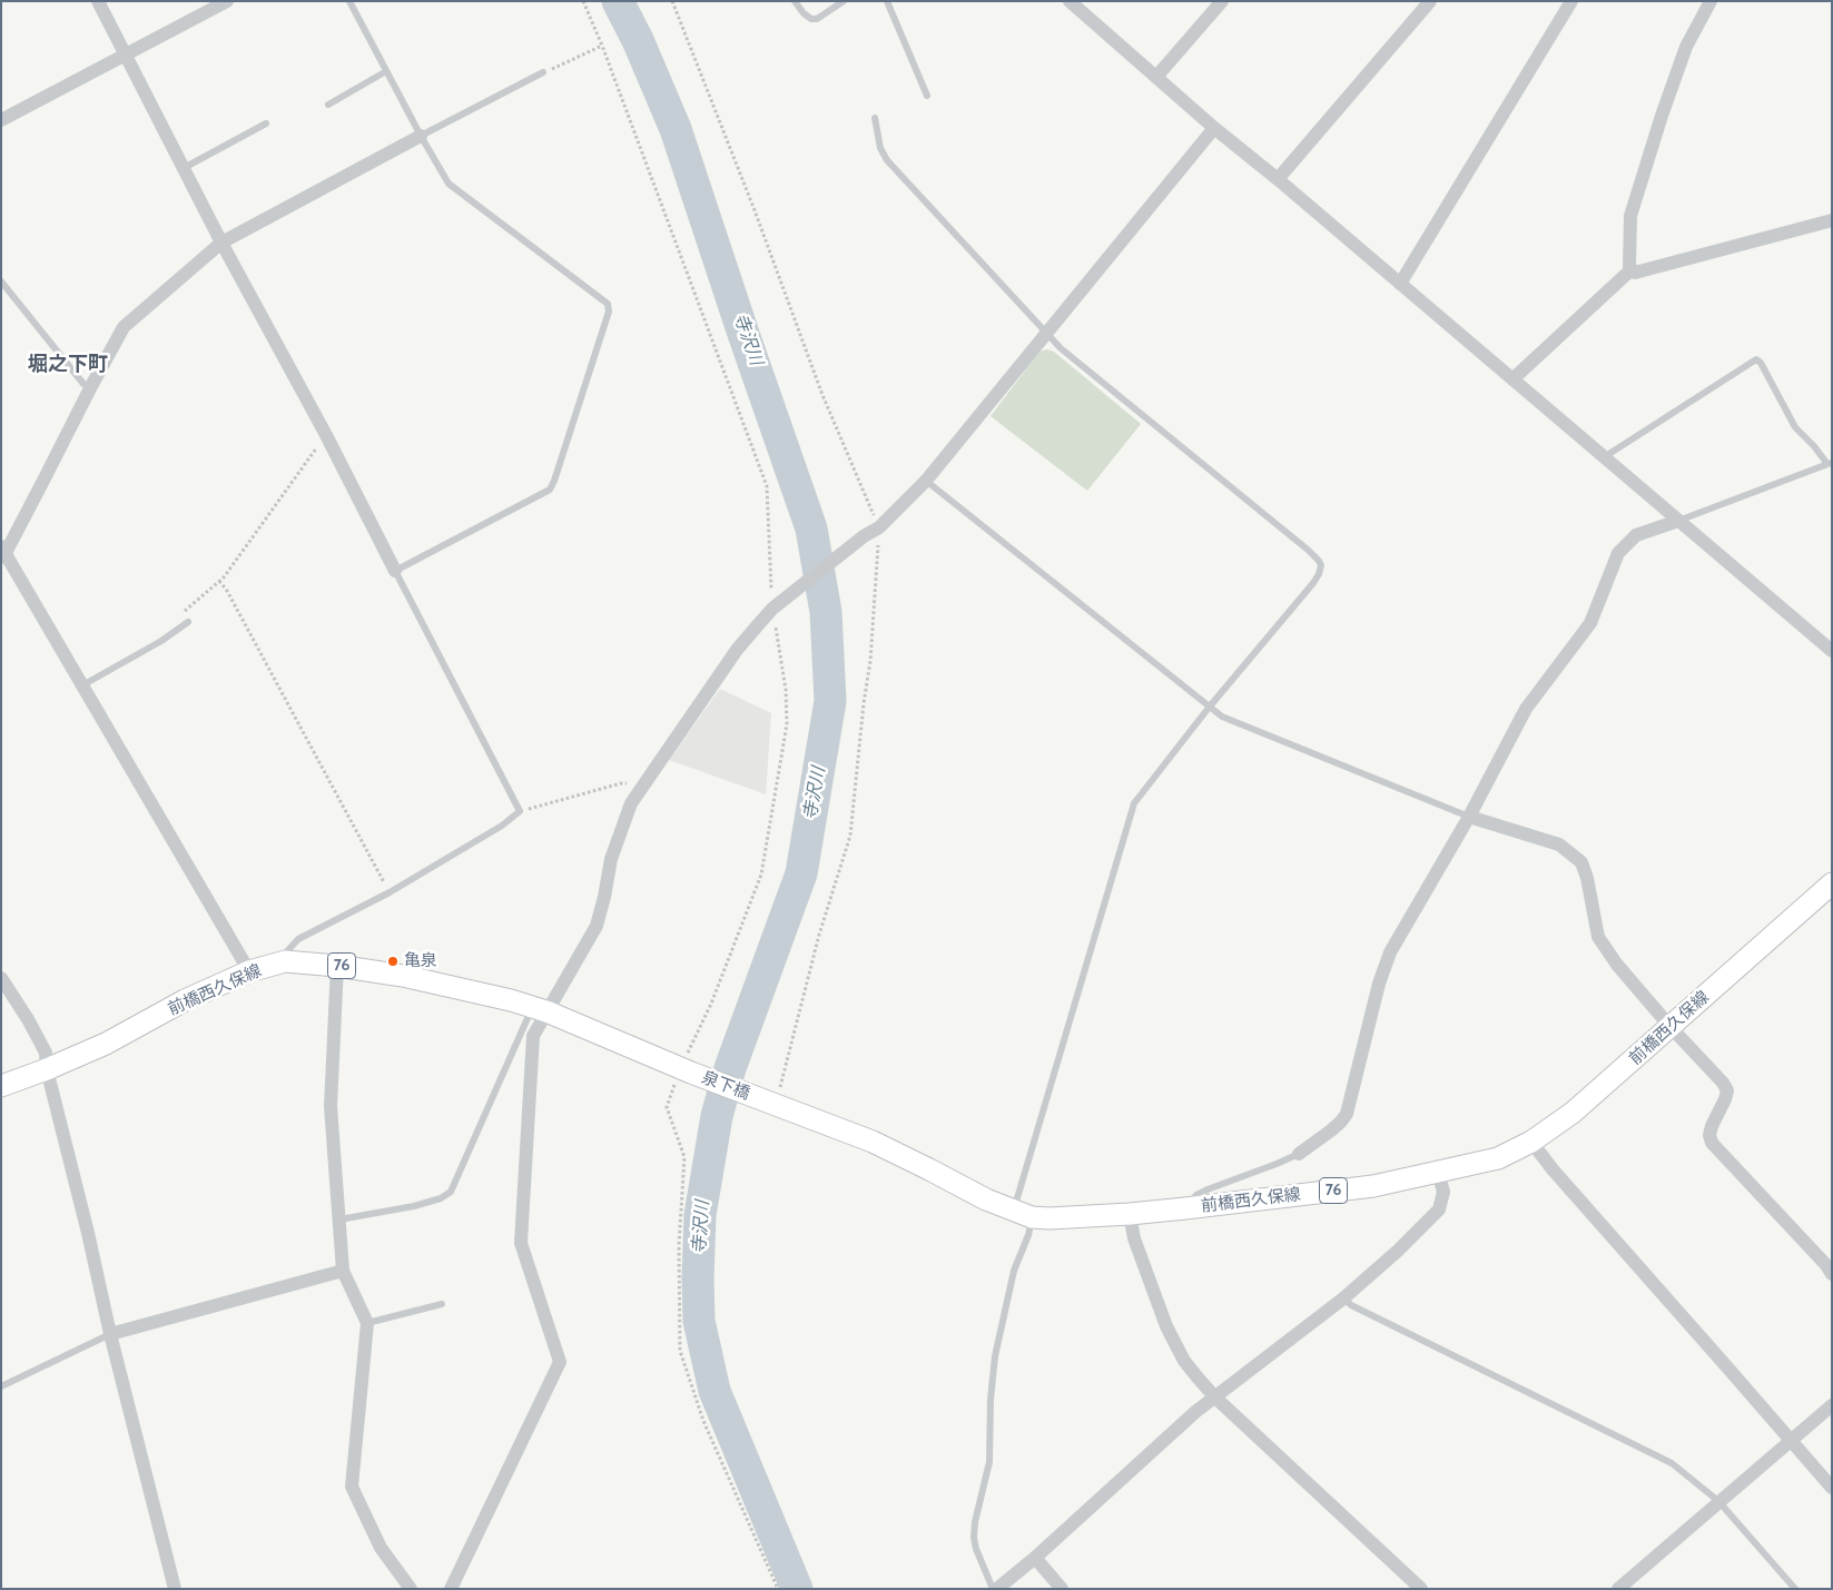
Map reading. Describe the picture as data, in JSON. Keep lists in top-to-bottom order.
{
  "streets": {
    "main road": ["76", "前橋西久保線", "泉下橋"]
  },
  "crossings": [
    ["前橋西久保線", "泉下橋"]
  ],
  "districts": ["堀之下町"],
  "water": ["寺沢川"],
  "places": ["亀泉"]
}
